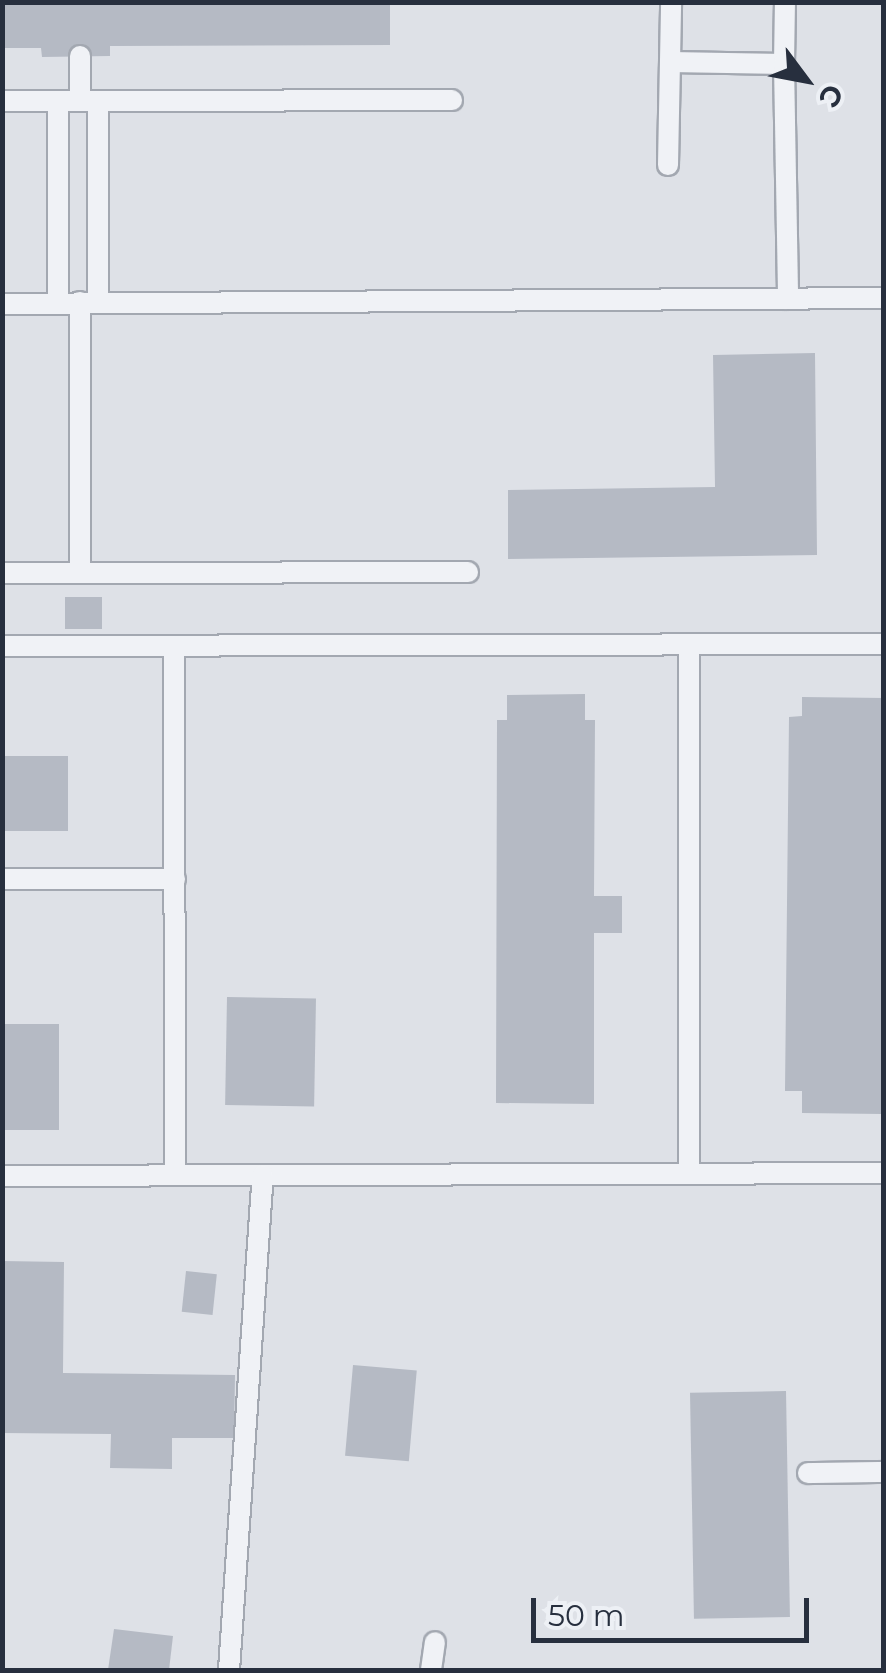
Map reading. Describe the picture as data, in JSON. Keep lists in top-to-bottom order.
{
  "scale_bar": "50 m",
  "north": "bottom right"
}
